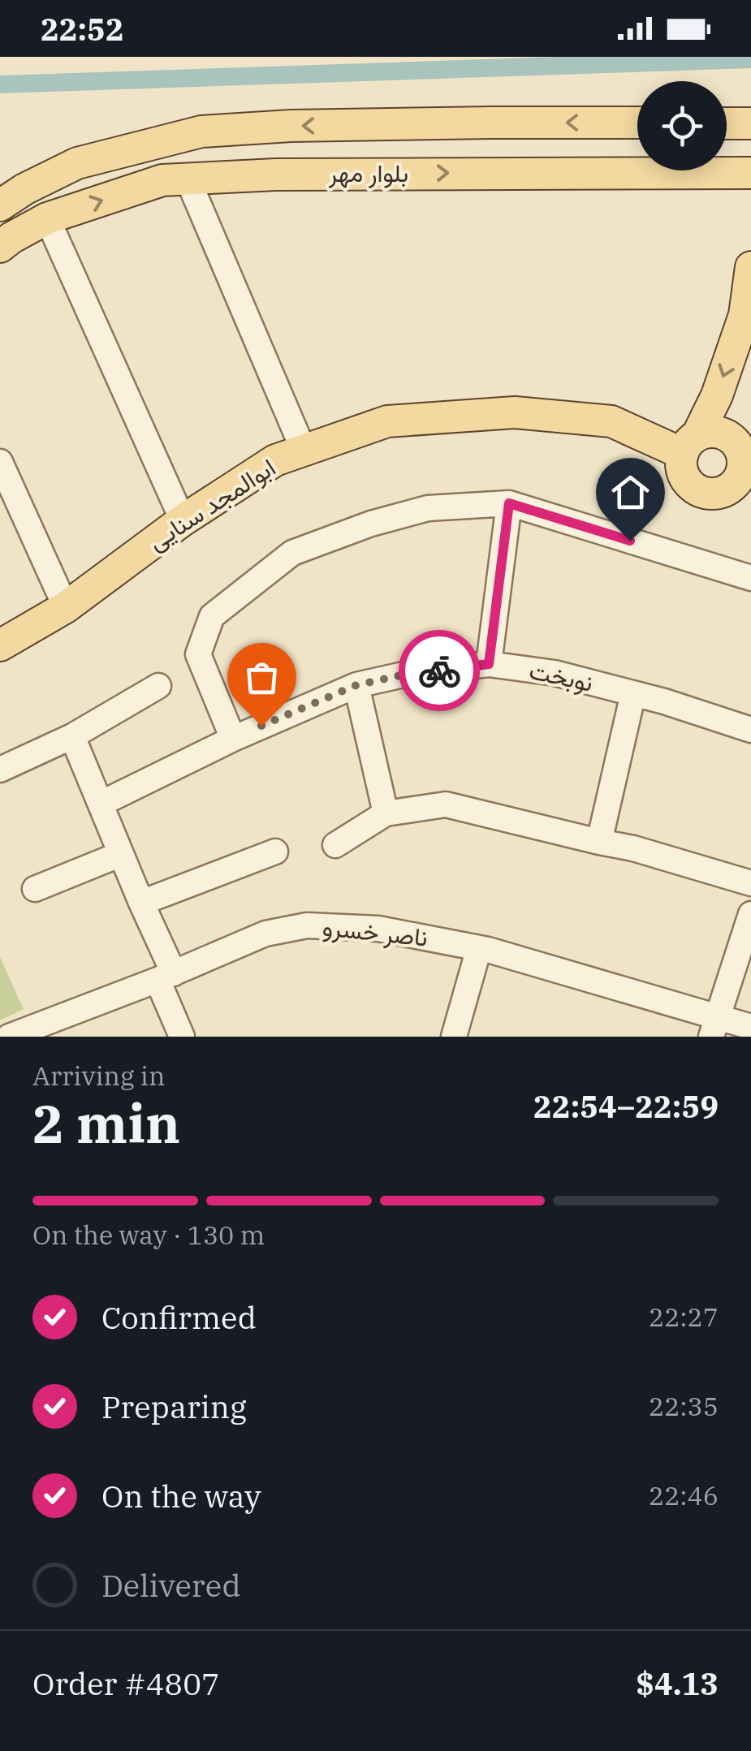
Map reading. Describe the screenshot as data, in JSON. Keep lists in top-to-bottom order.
{
  "streets": {
    "main road": ["بلوار مهر", "ابوالمجد سنایی"],
    "street": ["نوبخت", "ناصر خسرو"]
  },
  "page": {
    "status": "22:52",
    "heading": ["2 min", "Arriving in", "22:54–22:59"],
    "panel": ["Order #4807", "$4.13"],
    "bar": "On the way · 130 m",
    "list": [
      ["Confirmed", "22:27"],
      ["Preparing", "22:35"],
      ["On the way", "22:46"],
      "Delivered"
    ]
  }
}
